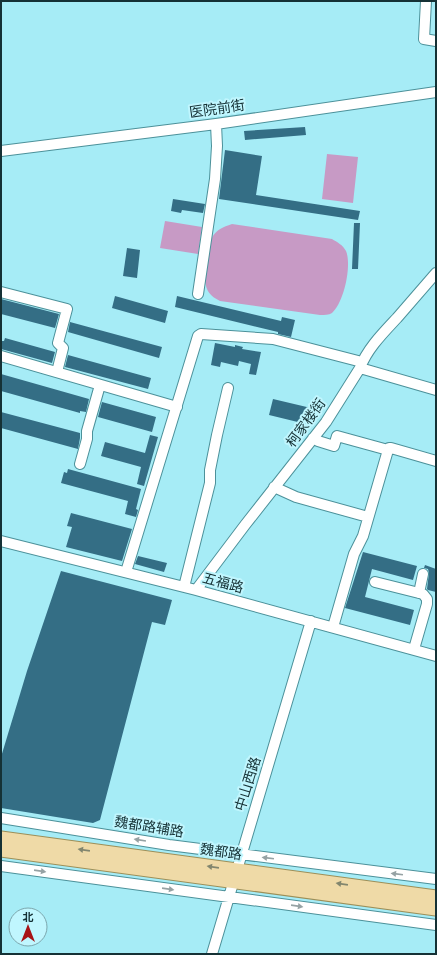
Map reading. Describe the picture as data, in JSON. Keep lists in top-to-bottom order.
{
  "streets": {
    "main road": ["魏都路"],
    "street": [
      "医院前街",
      "柯家楼街",
      "五福路",
      "中山西路",
      "魏都路辅路"
    ]
  },
  "crossings": [
    ["柯家楼街", "五福路"],
    ["五福路", "中山西路"],
    ["中山西路", "魏都路辅路"],
    ["中山西路", "魏都路"]
  ],
  "north": "top"
}
